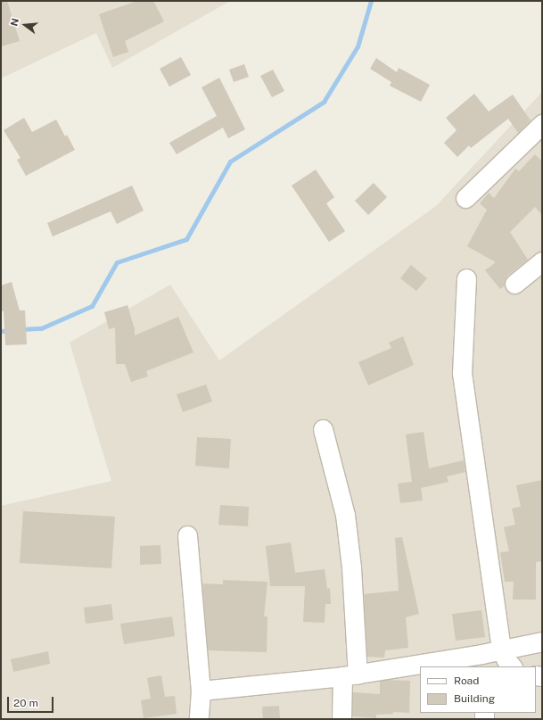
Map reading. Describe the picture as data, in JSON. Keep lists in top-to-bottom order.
{
  "legend": ["Road", "Building"],
  "scale_bar": "20 m",
  "north": "left"
}
